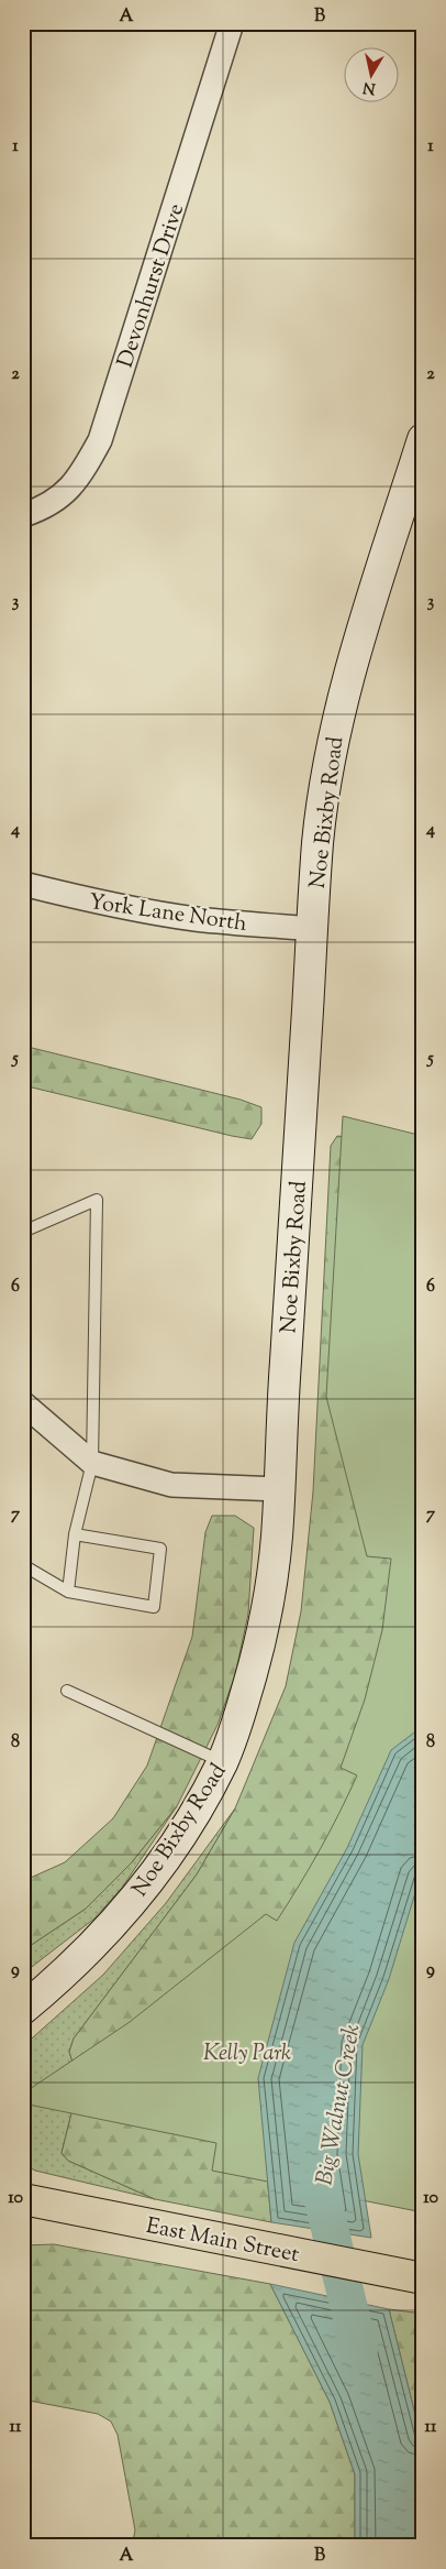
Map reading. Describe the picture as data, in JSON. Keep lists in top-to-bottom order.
{
  "streets": {
    "main road": ["East Main Street"],
    "street": ["Devonhurst Drive", "Noe Bixby Road", "York Lane North"]
  },
  "crossings": [
    ["Noe Bixby Road", "York Lane North"]
  ],
  "water": ["Big Walnut Creek"],
  "parks": ["Kelly Park"],
  "north": "bottom",
  "grid": {
    "columns": ["A", "B"],
    "rows": [
      "1",
      "2",
      "3",
      "4",
      "5",
      "6",
      "7",
      "8",
      "9",
      "10",
      "11"
    ]
  }
}
